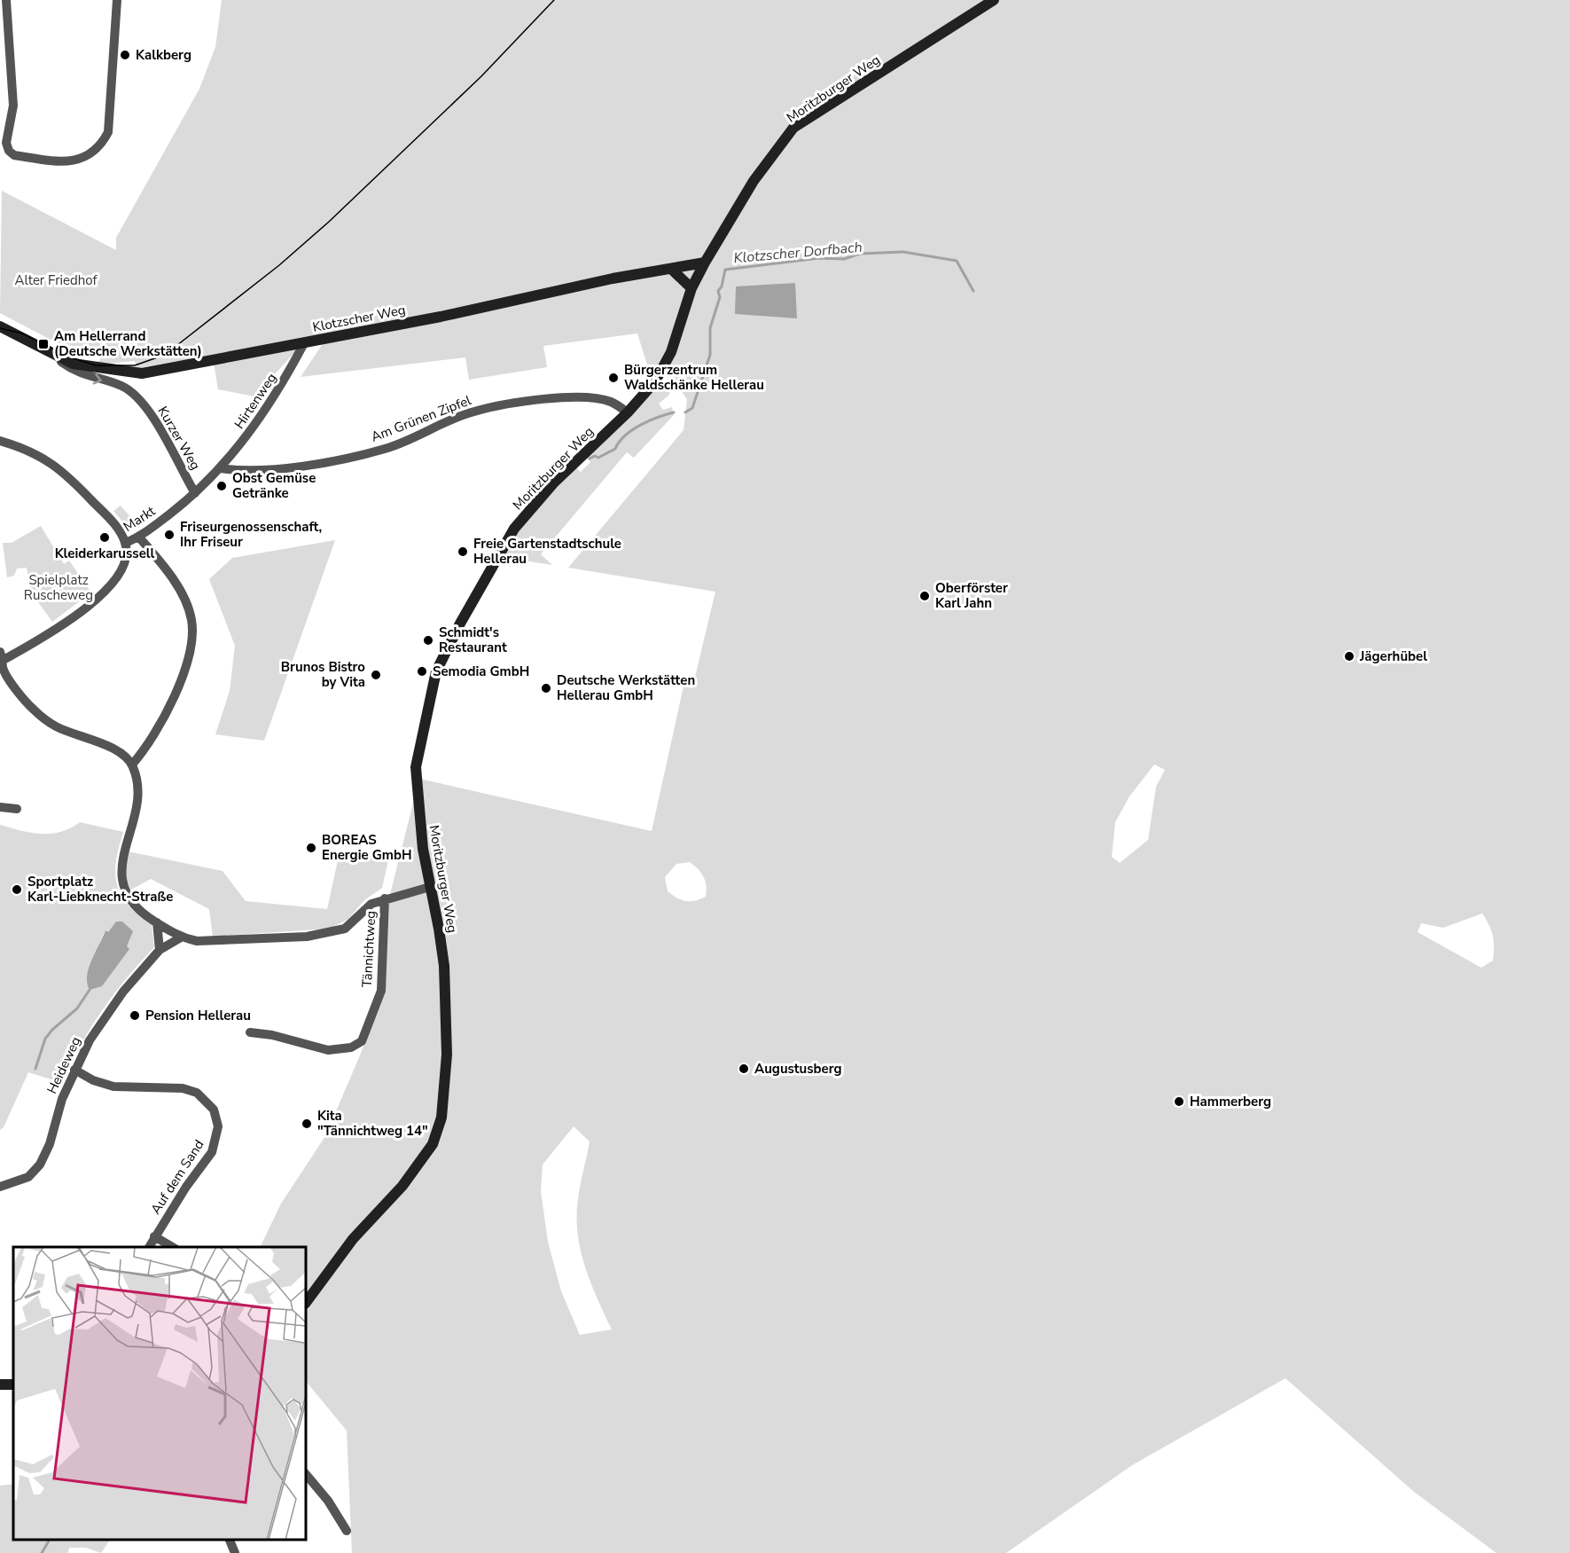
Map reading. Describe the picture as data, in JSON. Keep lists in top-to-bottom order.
{
  "streets": {
    "street": [
      "Moritzburger Weg",
      "Klotzscher Weg",
      "Hirtenweg",
      "Am Grünen Zipfel",
      "Kurzer Weg",
      "Markt",
      "Tännichtweg",
      "Heideweg",
      "Auf dem Sand"
    ]
  },
  "crossings": [
    ["Moritzburger Weg", "Klotzscher Weg"],
    ["Moritzburger Weg", "Am Grünen Zipfel"],
    ["Klotzscher Weg", "Hirtenweg"],
    ["Klotzscher Weg", "Kurzer Weg"],
    ["Hirtenweg", "Am Grünen Zipfel"],
    ["Hirtenweg", "Markt"],
    ["Am Grünen Zipfel", "Markt"],
    ["Kurzer Weg", "Markt"],
    ["Heideweg", "Auf dem Sand"]
  ],
  "one_way": ["Kurzer Weg"],
  "water": ["Klotzscher Dorfbach"],
  "parks": ["Alter Friedhof", "Spielplatz Ruscheweg"],
  "places": {
    "other": [
      "Kalkberg",
      "Bürgerzentrum Waldschänke Hellerau",
      "Obst Gemüse Getränke",
      "Friseurgenossenschaft, Ihr Friseur",
      "Kleiderkarussell",
      "Freie Gartenstadtschule Hellerau",
      "Oberförster Karl Jahn",
      "Schmidt's Restaurant",
      "Jägerhübel",
      "Semodia GmbH",
      "Brunos Bistro by Vita",
      "Deutsche Werkstätten Hellerau GmbH",
      "BOREAS Energie GmbH",
      "Sportplatz Karl-Liebknecht-Straße",
      "Pension Hellerau",
      "Augustusberg",
      "Hammerberg",
      "Kita \"Tännichtweg 14\""
    ],
    "transit": ["Am Hellerrand (Deutsche Werkstätten)"]
  }
}
